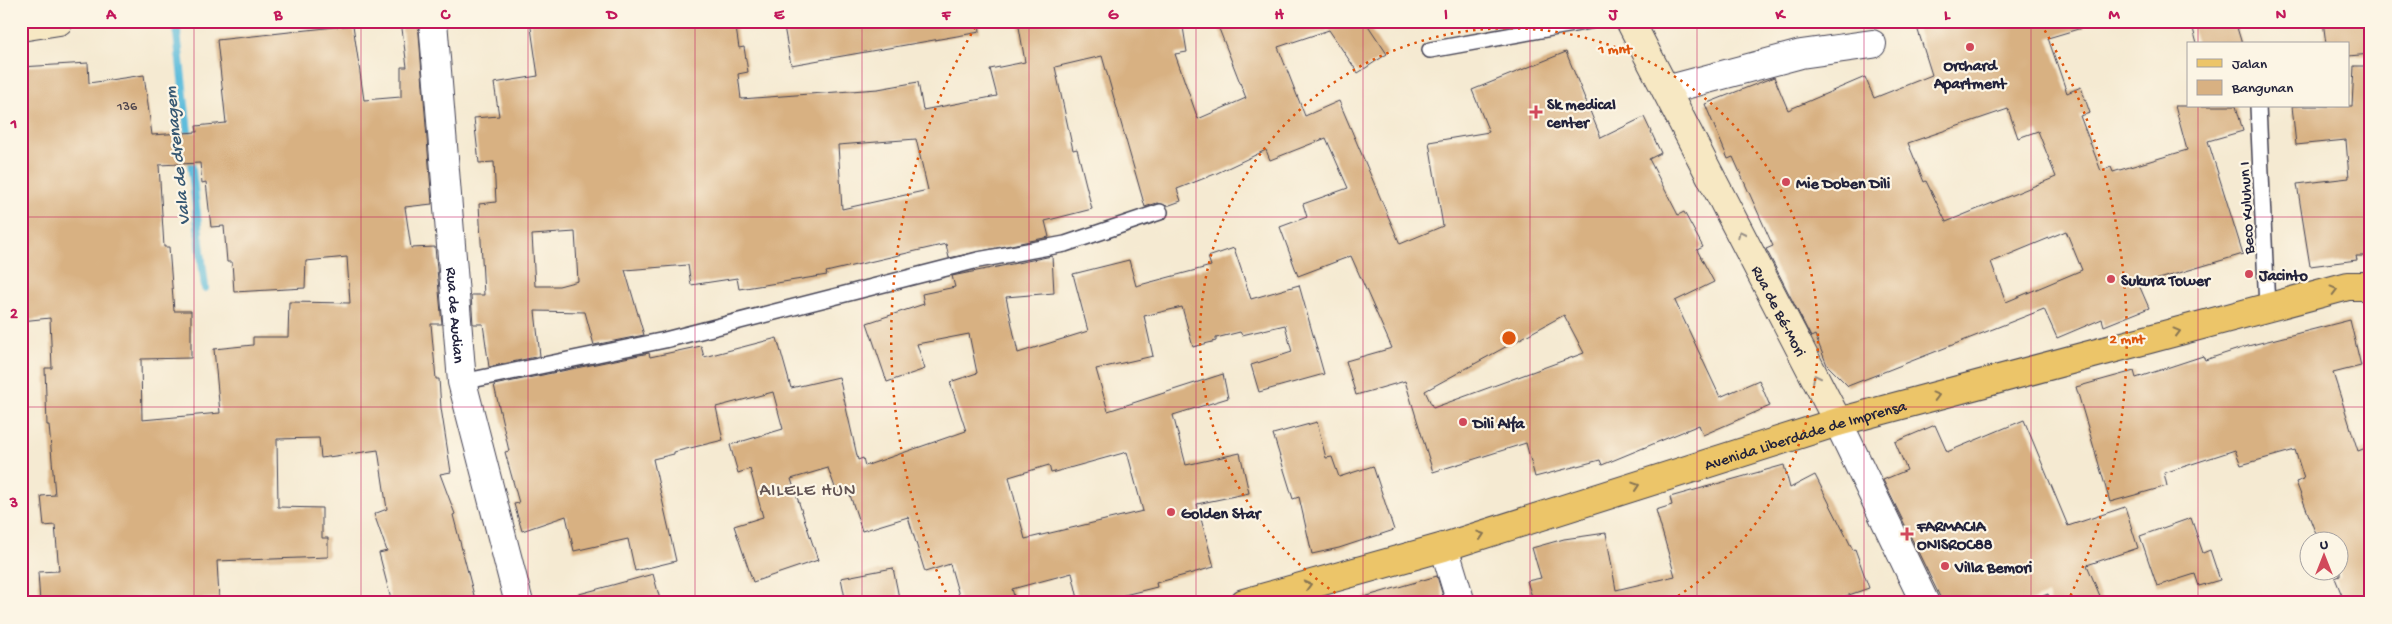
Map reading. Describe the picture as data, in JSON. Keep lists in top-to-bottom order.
{
  "streets": {
    "main road": ["Rua de Bé-Mori", "Avenida Liberdade de Imprensa"],
    "street": ["Rua de Audian"],
    "lane": ["Beco Kuluhun I"]
  },
  "crossings": [
    ["Beco Kuluhun I", "Avenida Liberdade de Imprensa"],
    ["Rua de Bé-Mori", "Avenida Liberdade de Imprensa"]
  ],
  "one_way": ["Rua de Bé-Mori", "Avenida Liberdade de Imprensa"],
  "districts": ["AILELE HUN"],
  "water": ["Vala de drenagem"],
  "places": {
    "other": [
      "Orchard Apartment",
      "Mie Doben Dili",
      "Jacinto",
      "Sukura Tower",
      "Dili Alfa",
      "Golden Star",
      "Villa Bemori"
    ],
    "health": ["Sk medical center", "FARMACIA ONISROC88"]
  },
  "house_numbers": ["136"],
  "legend": ["Jalan", "Bangunan"],
  "north": "top",
  "grid": {
    "columns": [
      "A",
      "B",
      "C",
      "D",
      "E",
      "F",
      "G",
      "H",
      "I",
      "J",
      "K",
      "L",
      "M",
      "N"
    ],
    "rows": ["1", "2", "3"]
  },
  "rings": ["1 mnt", "2 mnt"]
}
